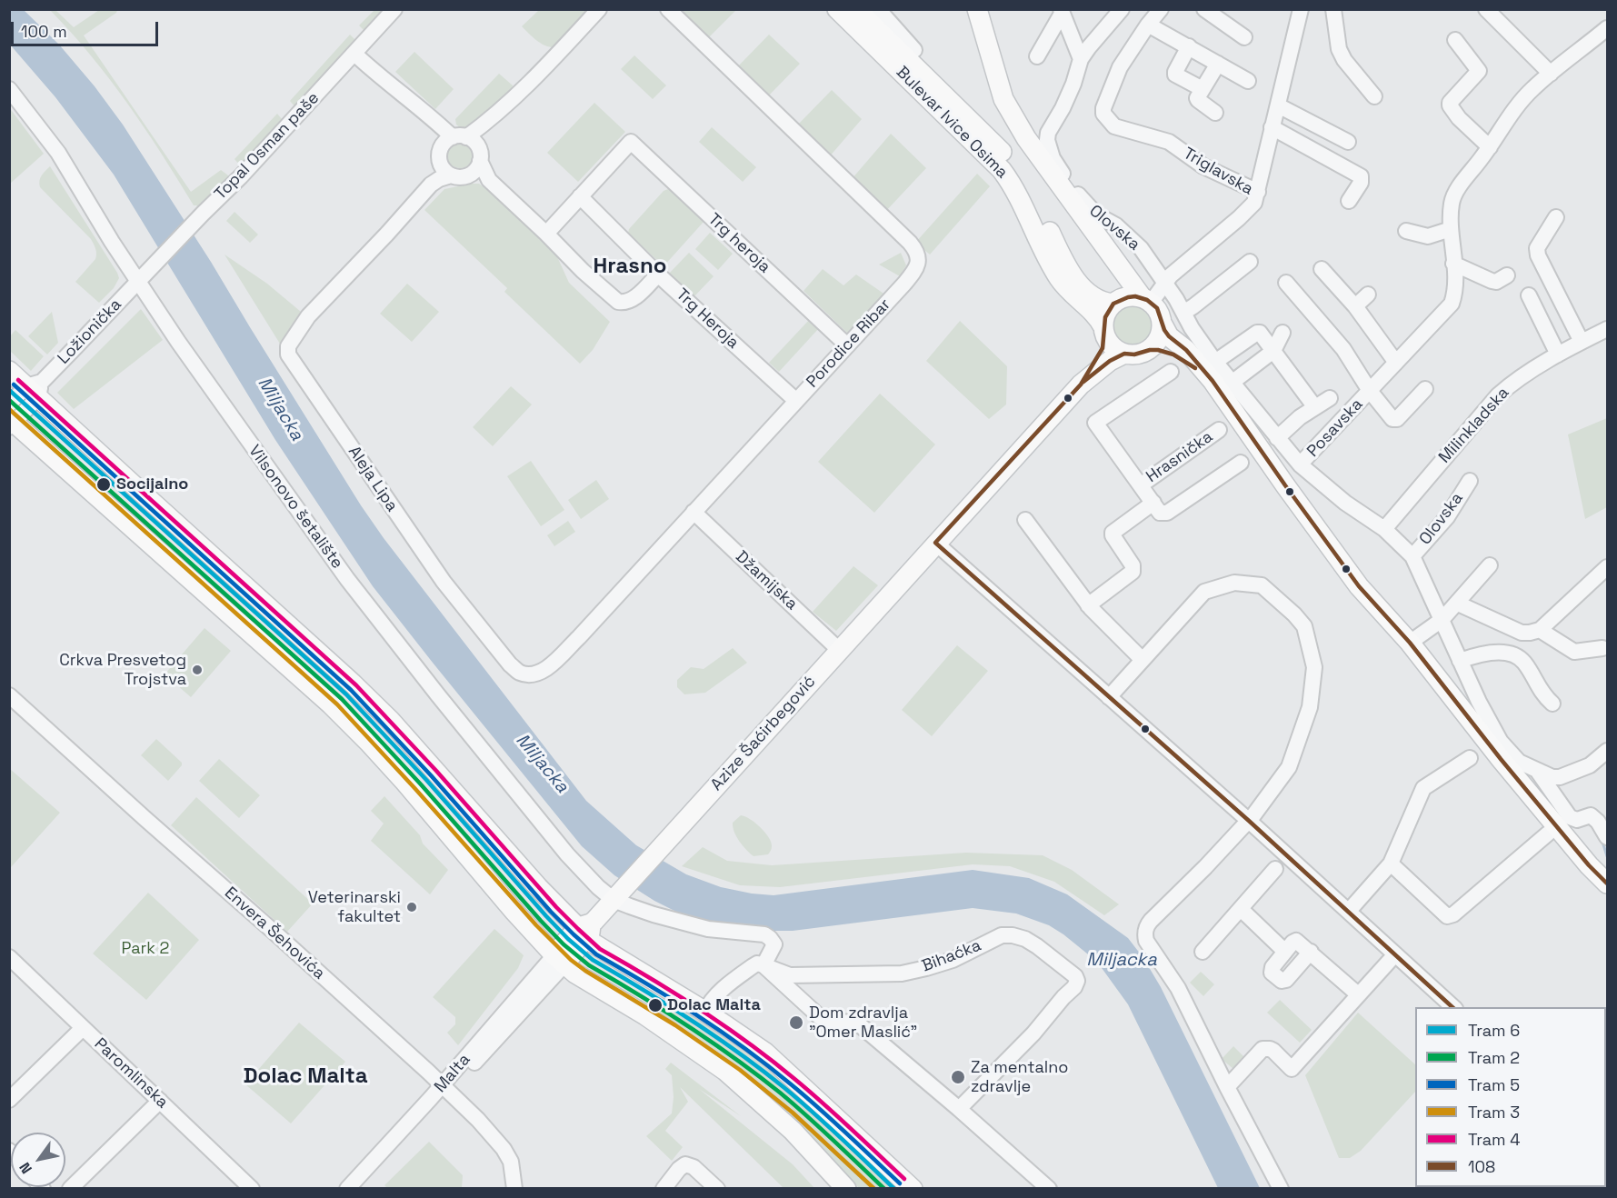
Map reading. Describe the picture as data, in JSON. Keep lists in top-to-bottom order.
{
  "streets": {
    "main road": ["Bulevar Ivice Osima", "Azize Šaćirbegović"],
    "street": [
      "Topal Osman paše",
      "Triglavska",
      "Olovska",
      "Trg heroja",
      "Trg Heroja",
      "Ložionička",
      "Porodice Ribar",
      "Milinkladska",
      "Posavska",
      "Hrasnička",
      "Aleja Lipa",
      "Vilsonovo šetalište",
      "Džamijska",
      "Envera Šehovića",
      "Bihaćka",
      "Paromlinska",
      "Malta"
    ]
  },
  "crossings": [
    ["Bulevar Ivice Osima", "Triglavska"],
    ["Bulevar Ivice Osima", "Azize Šaćirbegović"],
    ["Topal Osman paše", "Ložionička"],
    ["Topal Osman paše", "Vilsonovo šetalište"],
    ["Triglavska", "Olovska"],
    ["Triglavska", "Azize Šaćirbegović"],
    ["Olovska", "Milinkladska"],
    ["Olovska", "Posavska"],
    ["Trg heroja", "Trg Heroja"],
    ["Trg heroja", "Porodice Ribar"],
    ["Trg Heroja", "Porodice Ribar"],
    ["Ložionička", "Vilsonovo šetalište"],
    ["Porodice Ribar", "Aleja Lipa"],
    ["Porodice Ribar", "Džamijska"],
    ["Vilsonovo šetalište", "Azize Šaćirbegović"],
    ["Džamijska", "Azize Šaćirbegović"],
    ["Azize Šaćirbegović", "Malta"],
    ["Envera Šehovića", "Malta"]
  ],
  "districts": ["Hrasno", "Dolac Malta"],
  "water": ["Miljacka"],
  "parks": ["Park 2"],
  "places": [
    "Socijalno",
    "Crkva Presvetog Trojstva",
    "Veterinarski fakultet",
    "Dolac Malta",
    "Dom zdravlja \"Omer Maslić\"",
    "Za mentalno zdravlje"
  ],
  "lines": [
    "transit line 108",
    "tram line 4",
    "tram line 5",
    "tram line 6",
    "tram line 2",
    "tram line 3"
  ],
  "legend": [
    "Tram 6",
    "Tram 2",
    "Tram 5",
    "Tram 3",
    "Tram 4",
    "108"
  ],
  "scale_bar": "100 m",
  "north": "bottom left"
}
